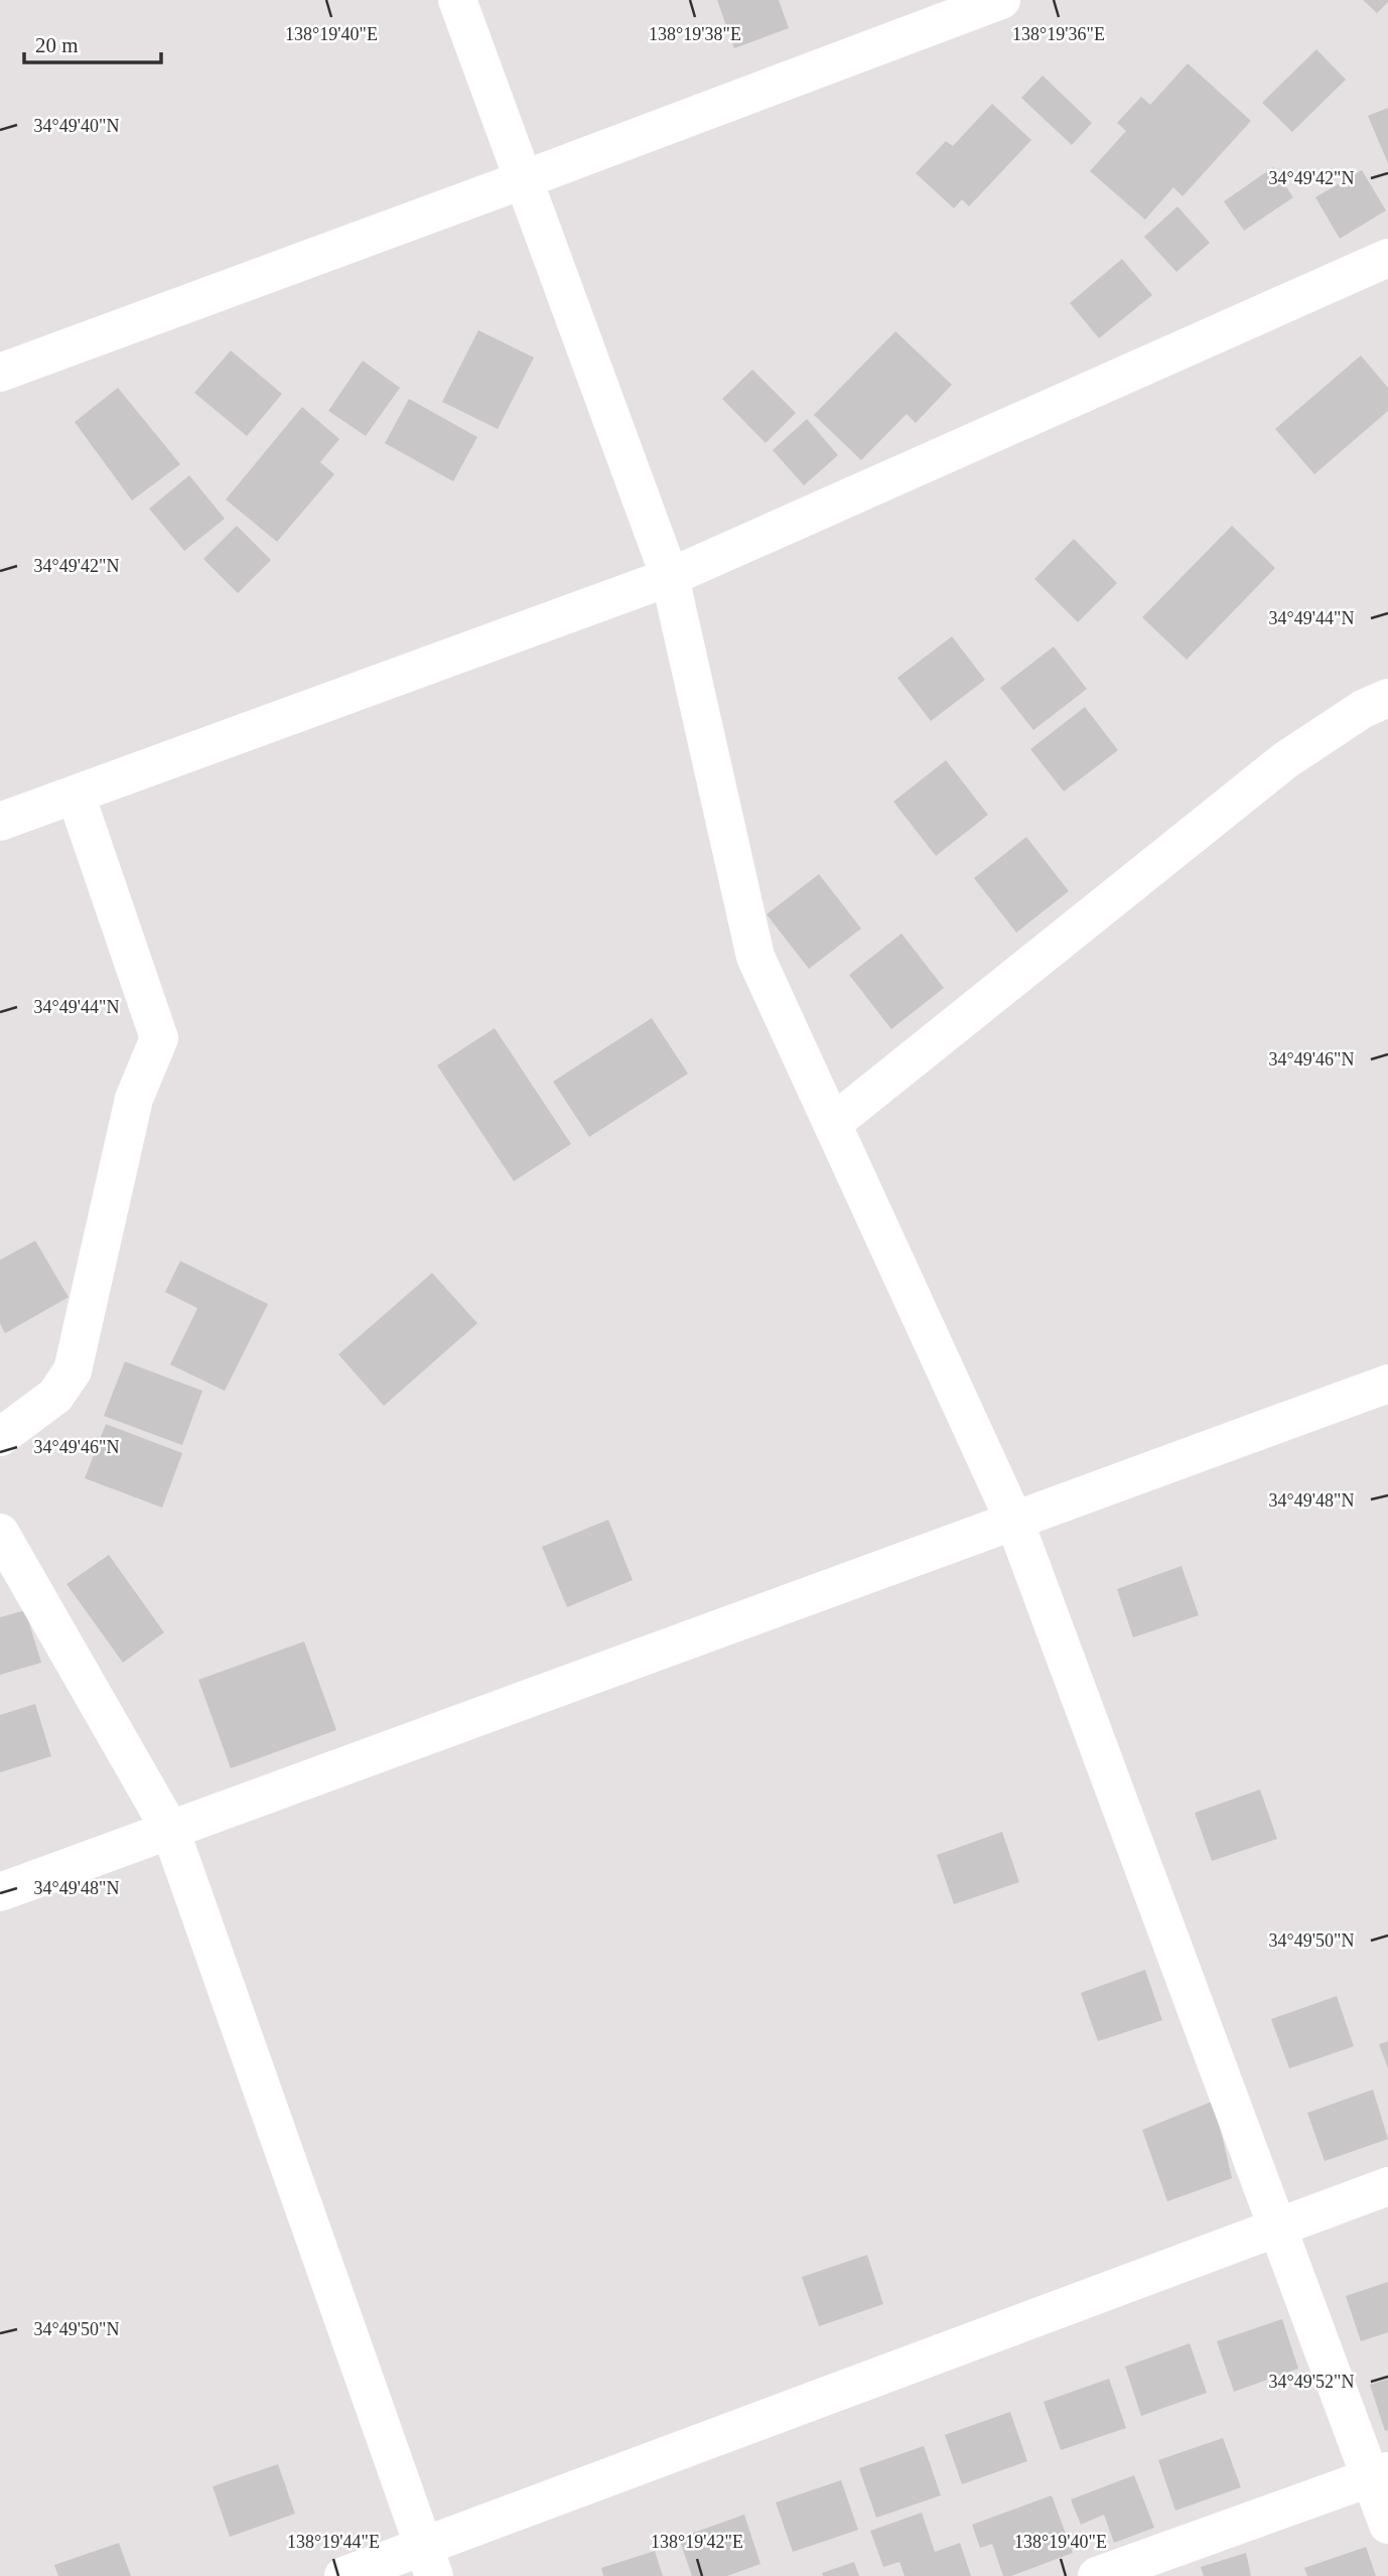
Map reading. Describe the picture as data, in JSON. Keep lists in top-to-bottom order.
{
  "scale_bar": "20 m",
  "coordinates": [
    "138°19'40\"E",
    "138°19'38\"E",
    "138°19'36\"E",
    "34°49'40\"N",
    "34°49'42\"N",
    "34°49'44\"N",
    "34°49'46\"N",
    "34°49'48\"N",
    "34°49'50\"N",
    "34°49'52\"N",
    "138°19'44\"E",
    "138°19'42\"E"
  ]
}
